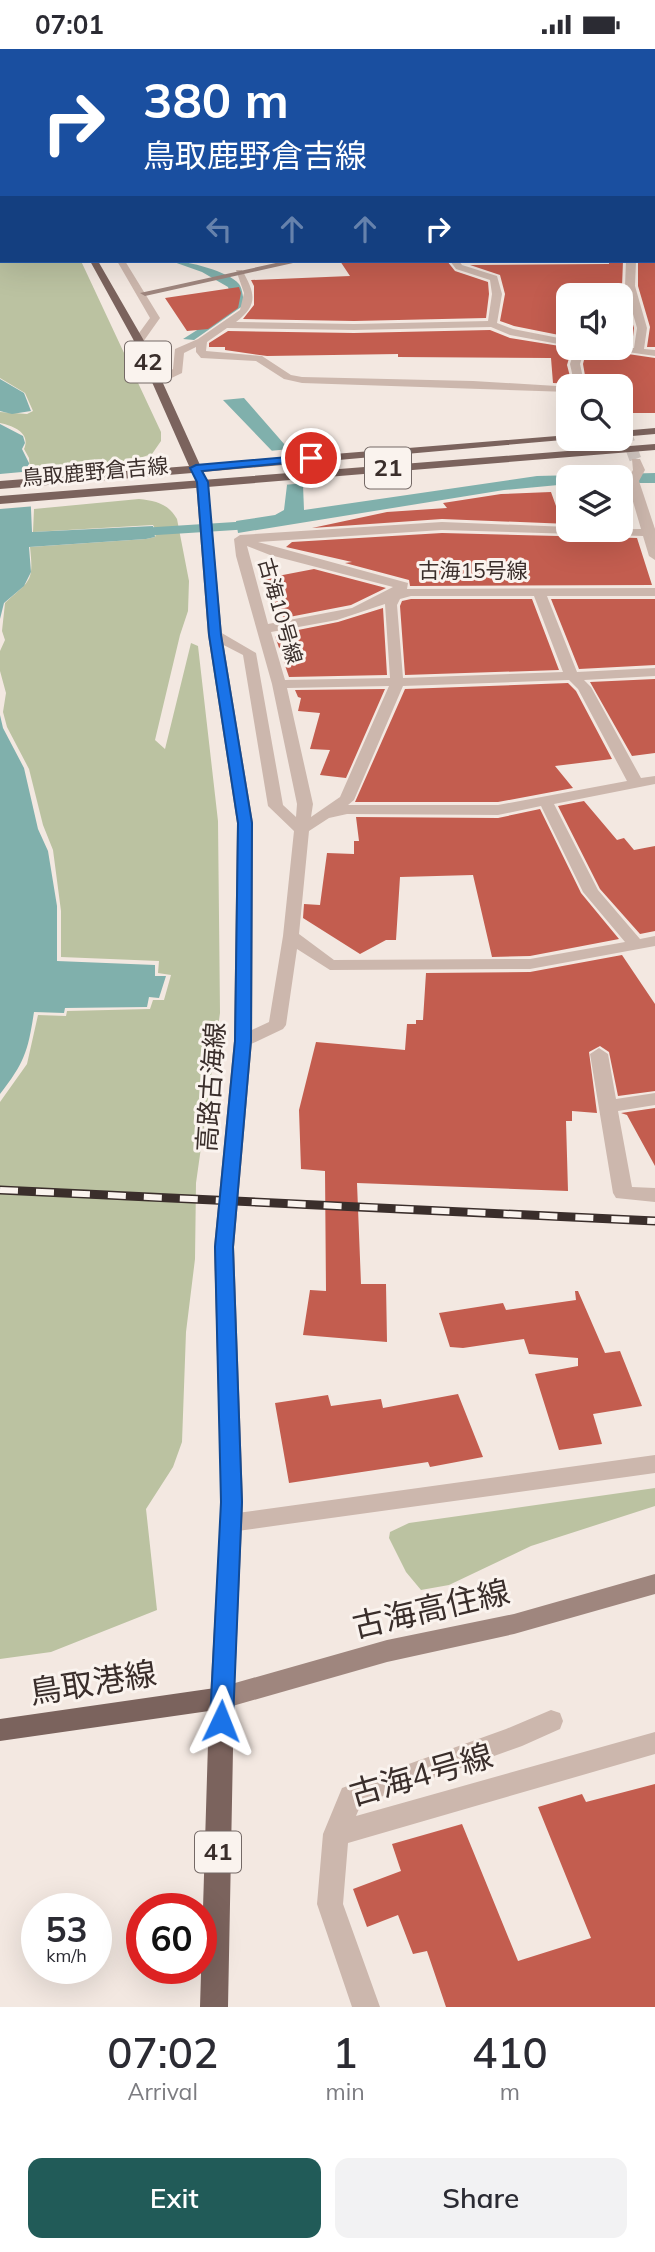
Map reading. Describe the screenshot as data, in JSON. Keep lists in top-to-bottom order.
{
  "streets": {
    "main road": [
      "42",
      "21",
      "鳥取鹿野倉吉線",
      "高路古海線",
      "古海高住線",
      "鳥取港線",
      "41"
    ],
    "street": ["古海15号線", "古海10号線", "古海4号線"]
  },
  "crossings": [
    ["42", "鳥取鹿野倉吉線"],
    ["42", "高路古海線"],
    ["鳥取鹿野倉吉線", "高路古海線"],
    ["古海15号線", "古海10号線"],
    ["古海10号線", "高路古海線"],
    ["高路古海線", "古海高住線"],
    ["高路古海線", "鳥取港線"],
    ["高路古海線", "41"],
    ["古海高住線", "鳥取港線"],
    ["古海高住線", "41"],
    ["鳥取港線", "41"]
  ],
  "page": {
    "status": "07:01",
    "turn": ["380 m", "鳥取鹿野倉吉線"],
    "speed": "53 km/h",
    "limit": "60",
    "eta": [
      "07:02",
      "Arrival",
      "1",
      "min",
      "410",
      "m"
    ],
    "buttons": ["Exit", "Share"]
  }
}
